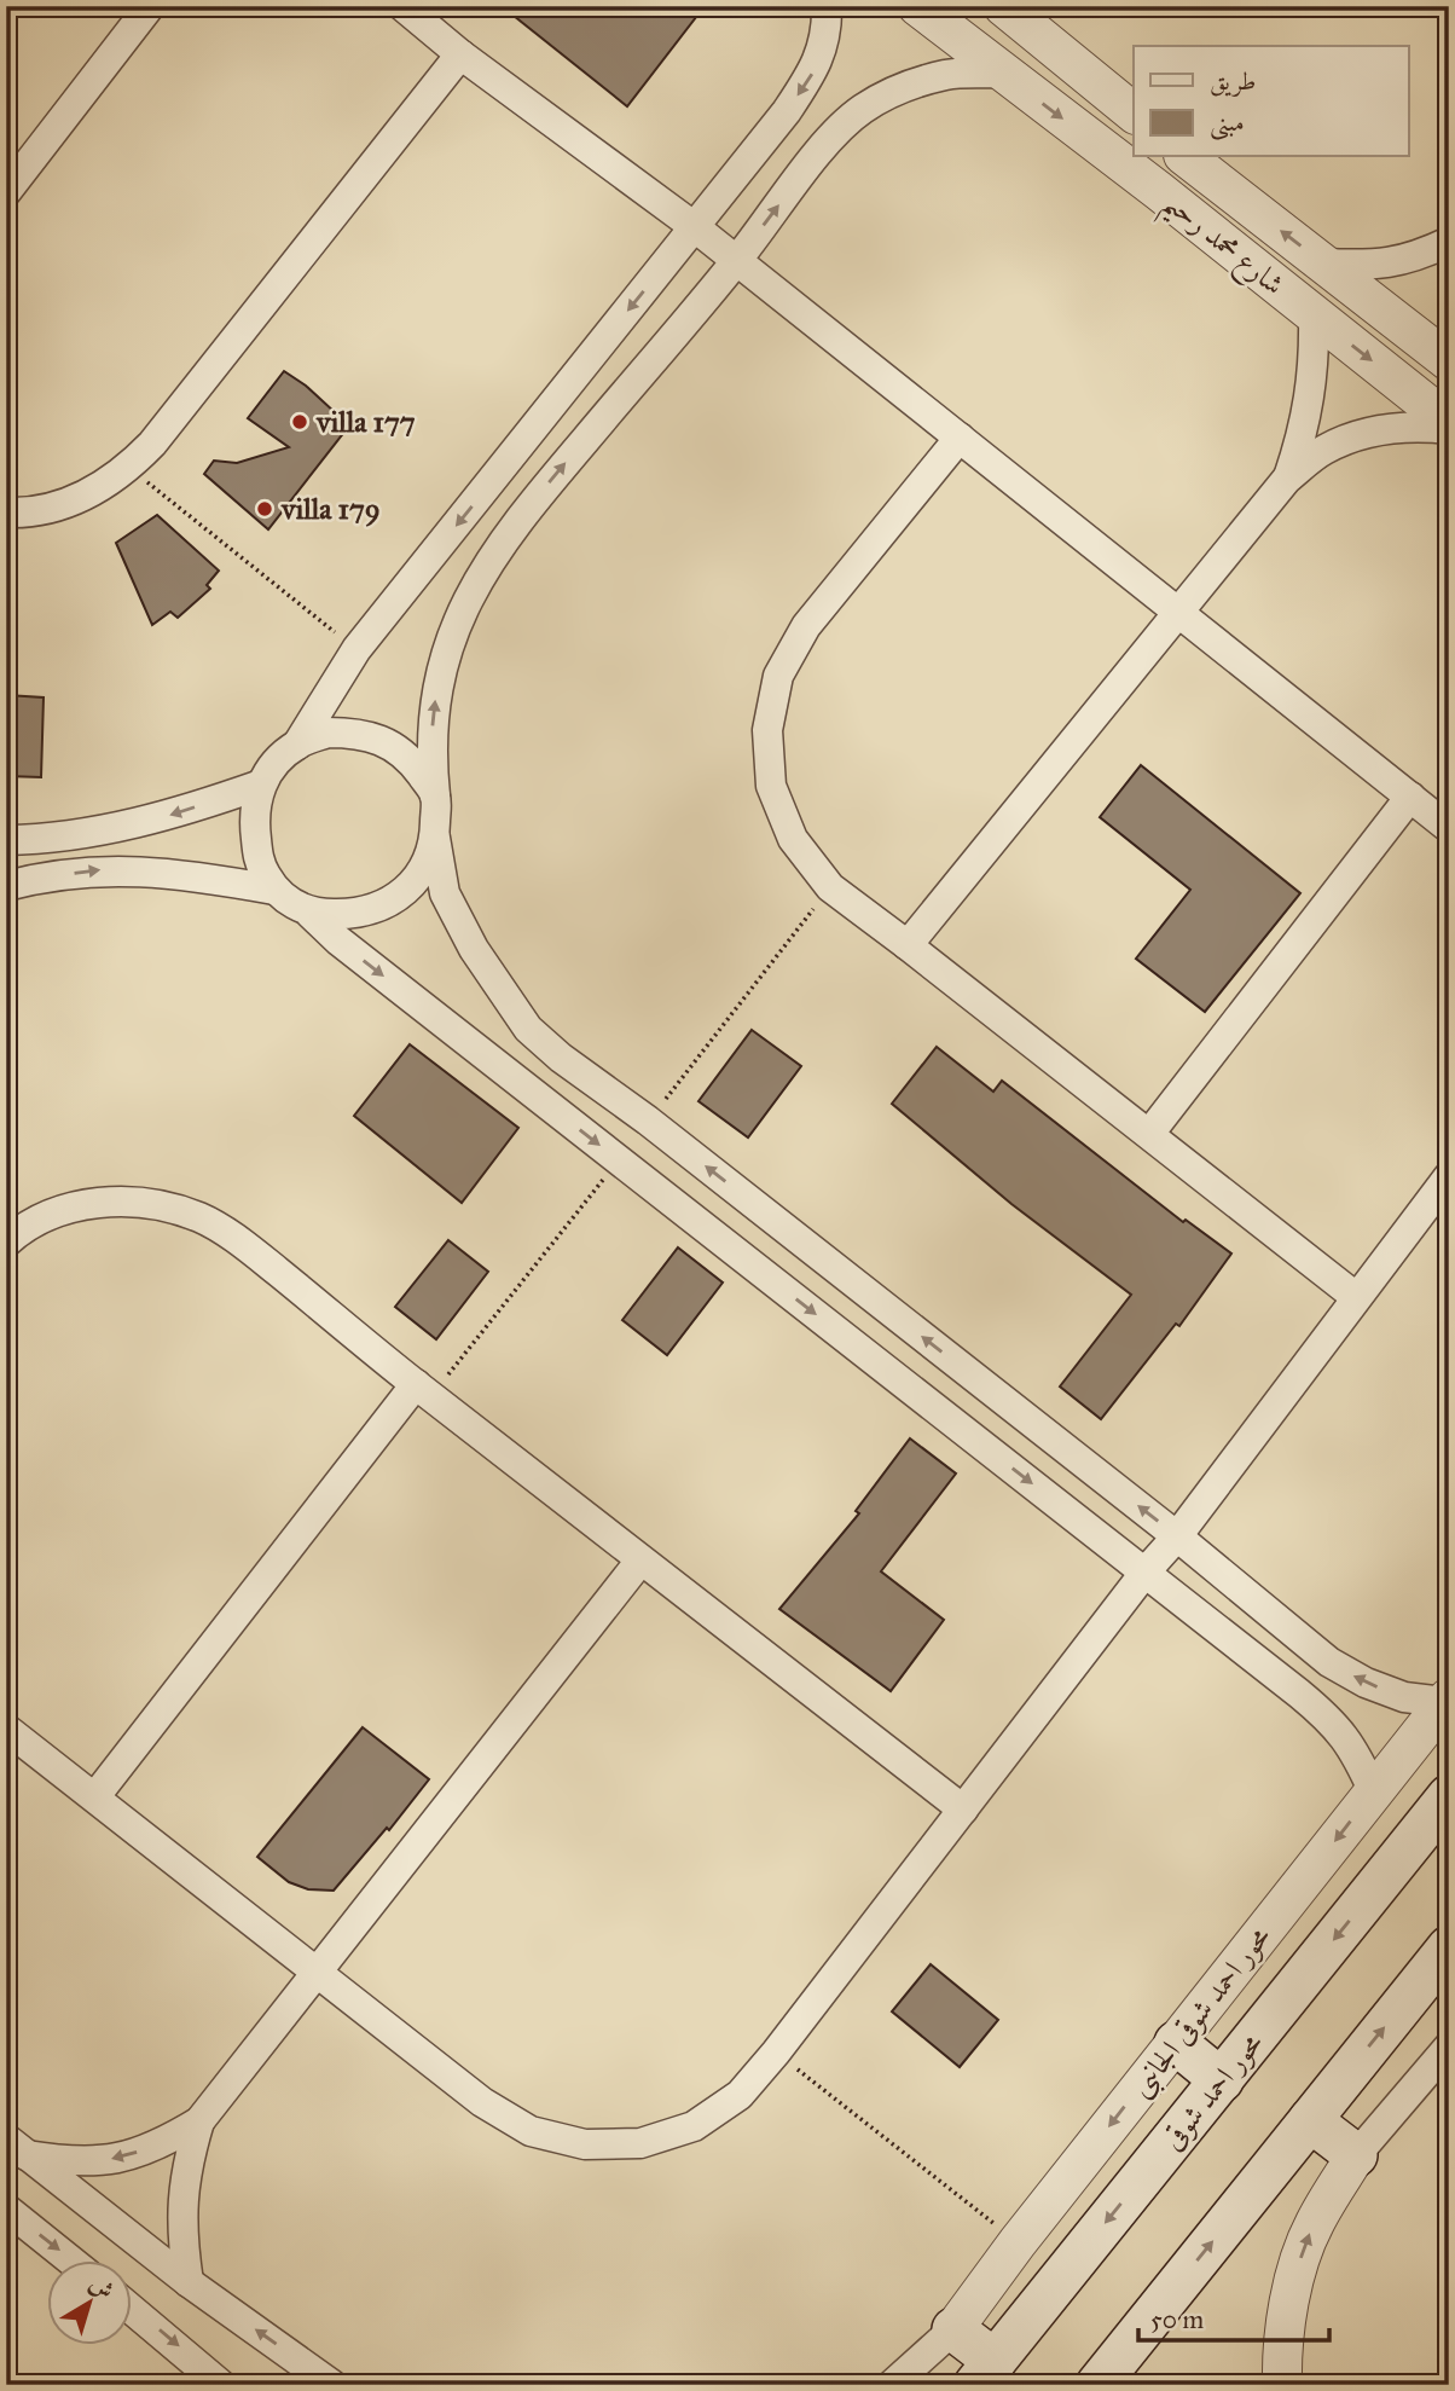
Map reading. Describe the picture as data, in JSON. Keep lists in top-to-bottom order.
{
  "streets": {
    "main road": ["محور احمد شوقى"],
    "street": ["شارع محمد رحيم", "محور احمد شوقى الجانبى"]
  },
  "places": ["villa 177", "villa 179"],
  "legend": ["طريق", "مبنى"],
  "scale_bar": "50 m",
  "north": "top right"
}
